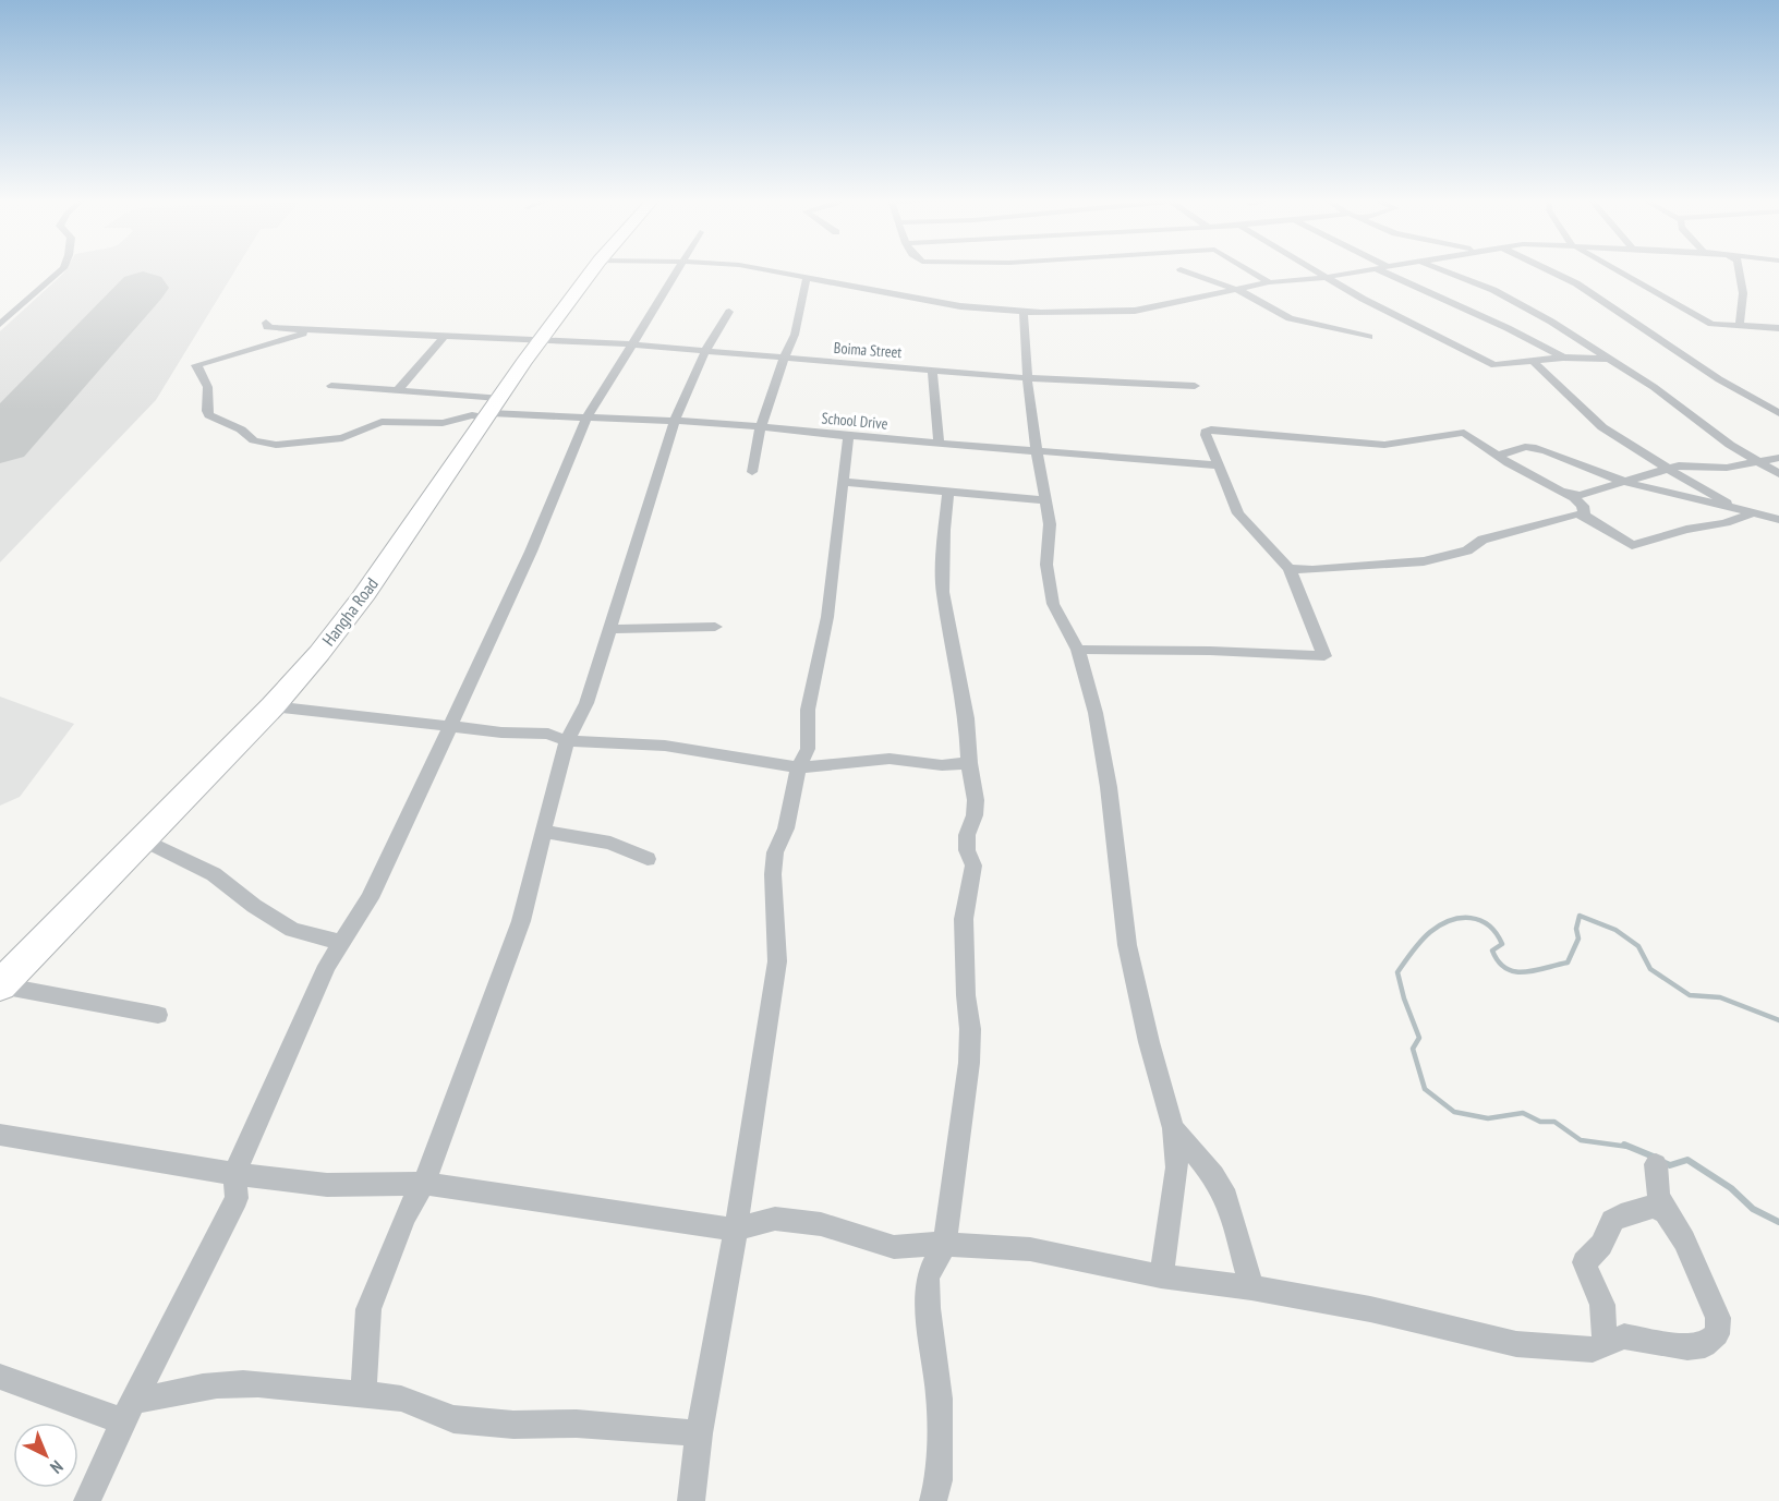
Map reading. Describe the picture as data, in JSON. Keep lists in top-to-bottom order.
{
  "streets": {
    "highway": ["Hangha Road"],
    "street": ["Boima Street", "School Drive"]
  },
  "crossings": [
    ["Boima Street", "Hangha Road"],
    ["School Drive", "Hangha Road"]
  ],
  "north": "bottom right"
}
